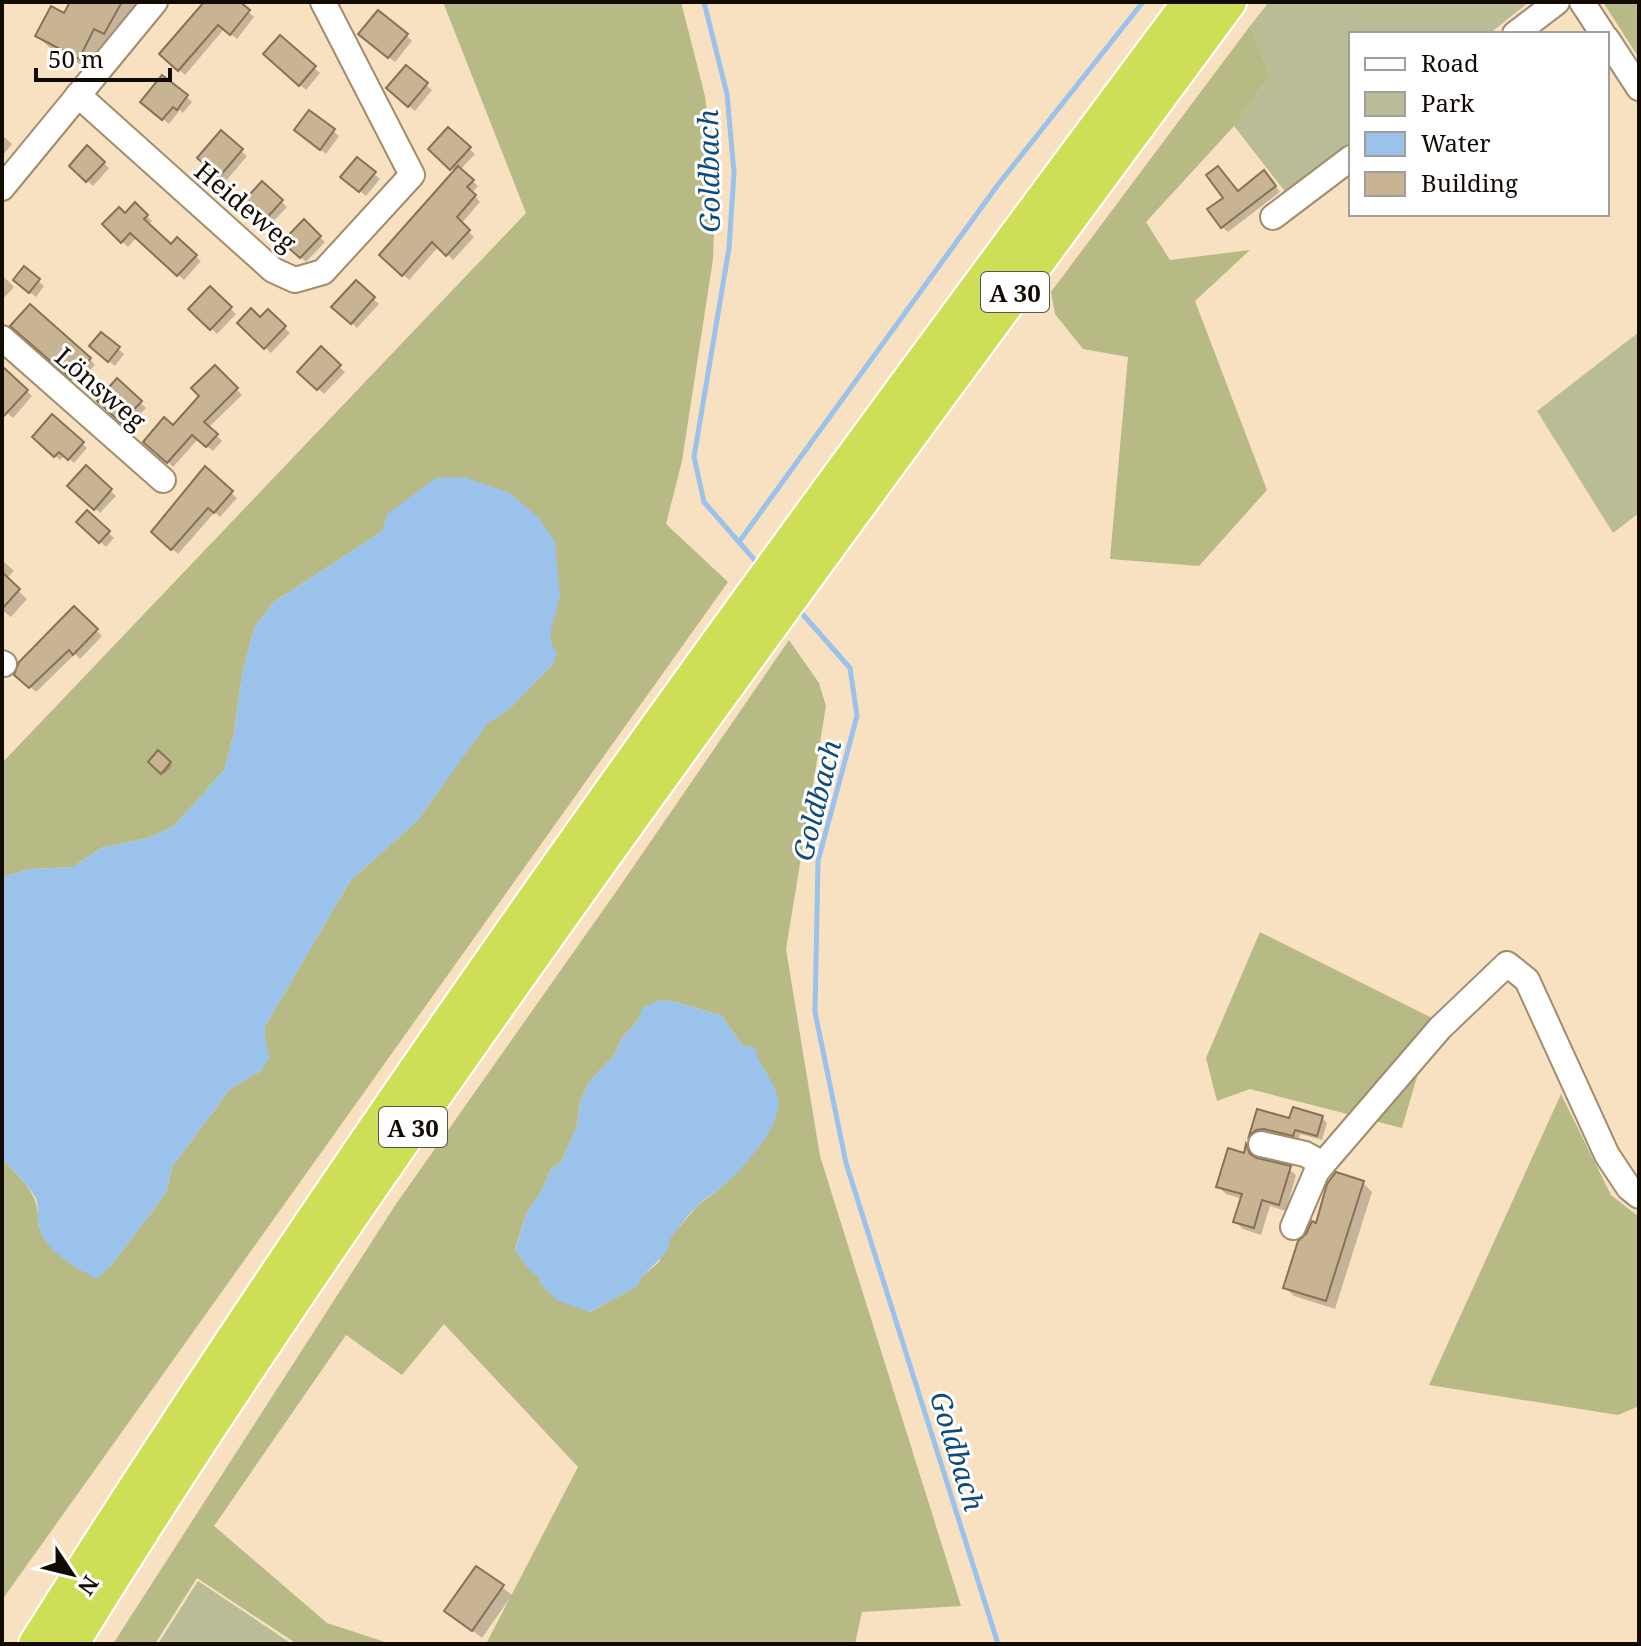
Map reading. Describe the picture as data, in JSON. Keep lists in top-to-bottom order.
{
  "streets": {
    "highway": ["A 30"],
    "street": ["Heideweg", "Lönsweg"]
  },
  "water": ["Goldbach"],
  "legend": [
    "Road",
    "Park",
    "Water",
    "Building"
  ],
  "scale_bar": "50 m",
  "north": "bottom right"
}
